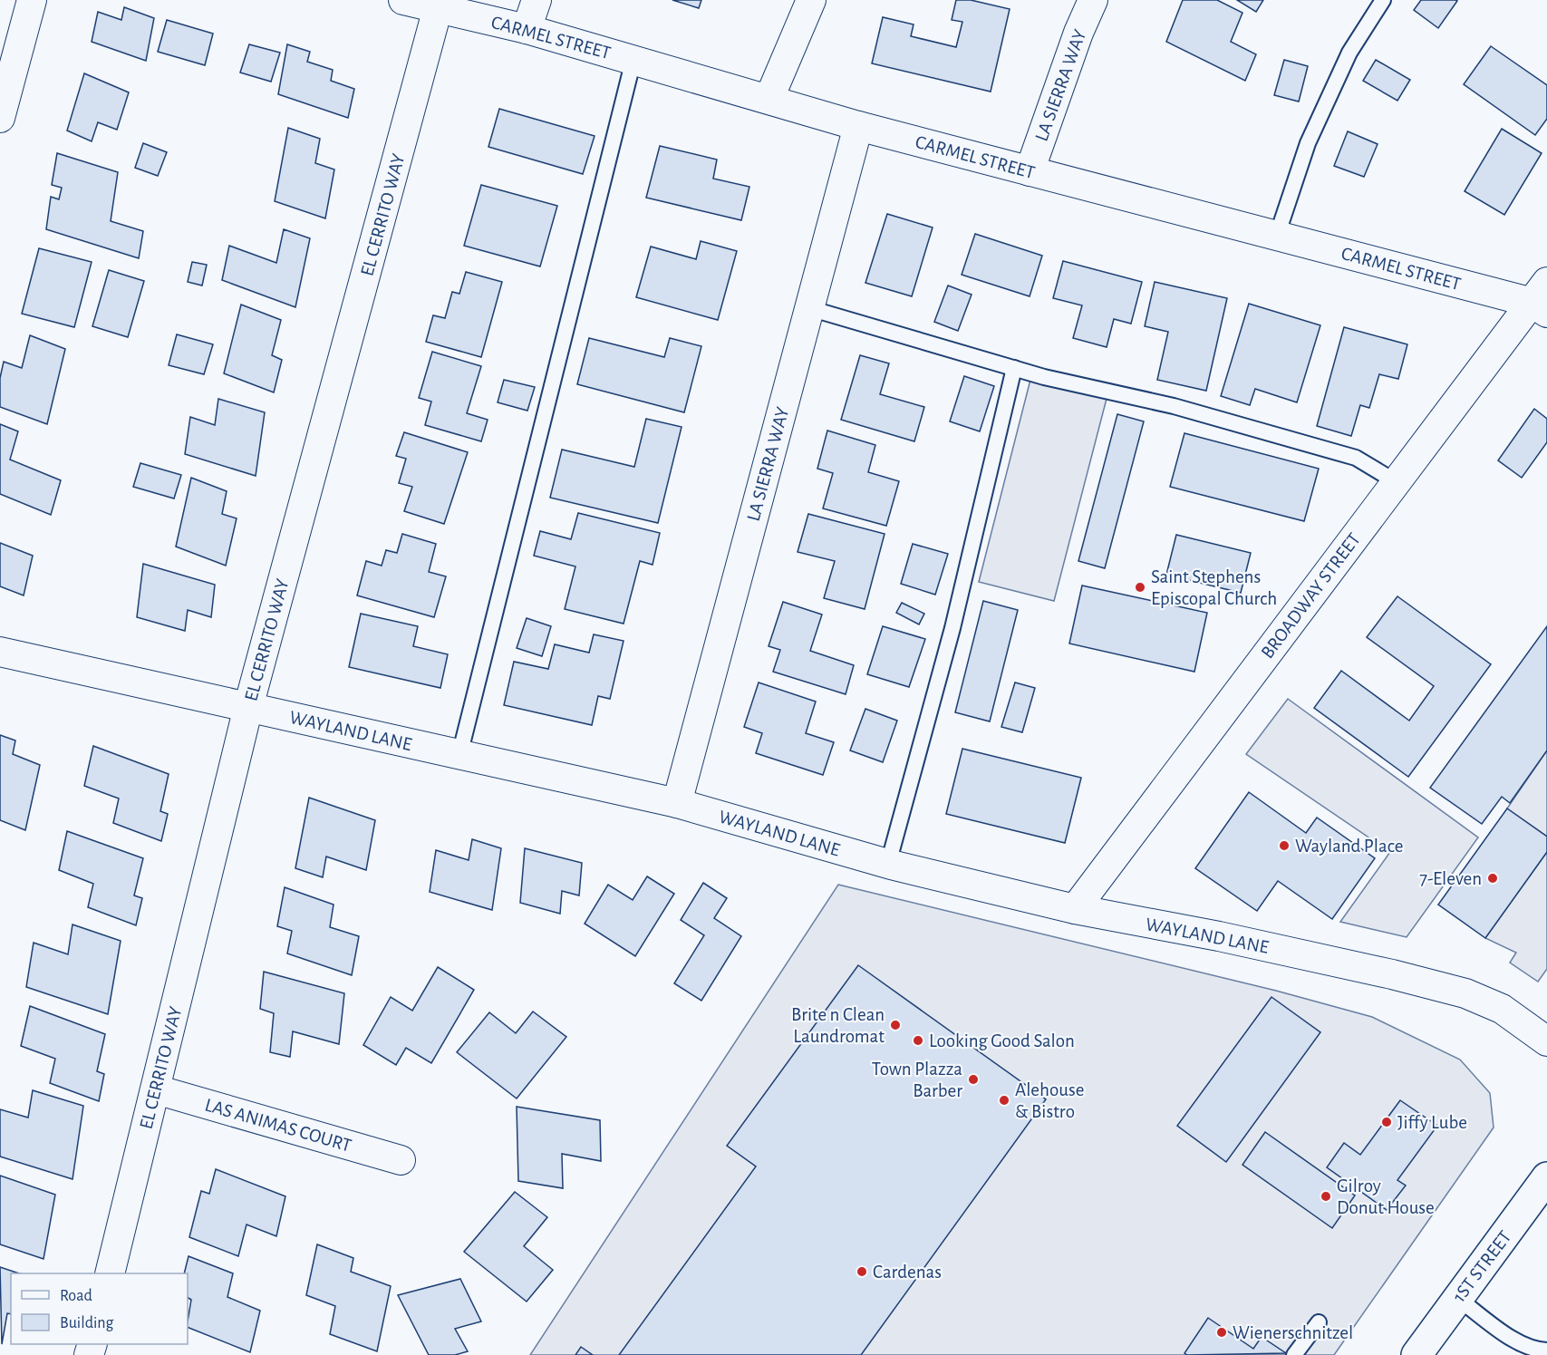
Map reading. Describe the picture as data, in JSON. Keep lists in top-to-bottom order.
{
  "streets": {
    "main road": ["1ST STREET"],
    "street": [
      "CARMEL STREET",
      "LA SIERRA WAY",
      "EL CERRITO WAY",
      "BROADWAY STREET",
      "WAYLAND LANE",
      "LAS ANIMAS COURT"
    ]
  },
  "crossings": [
    ["CARMEL STREET", "LA SIERRA WAY"],
    ["CARMEL STREET", "EL CERRITO WAY"],
    ["CARMEL STREET", "BROADWAY STREET"],
    ["LA SIERRA WAY", "WAYLAND LANE"],
    ["EL CERRITO WAY", "WAYLAND LANE"],
    ["EL CERRITO WAY", "LAS ANIMAS COURT"],
    ["BROADWAY STREET", "WAYLAND LANE"]
  ],
  "places": [
    "Saint Stephens Episcopal Church",
    "Wayland Place",
    "7-Eleven",
    "Brite n Clean Laundromat",
    "Looking Good Salon",
    "Town Plazza Barber",
    "Alehouse & Bistro",
    "Jiffy Lube",
    "Gilroy Donut House",
    "Cardenas",
    "Wienerschnitzel"
  ],
  "legend": ["Road", "Building"]
}
